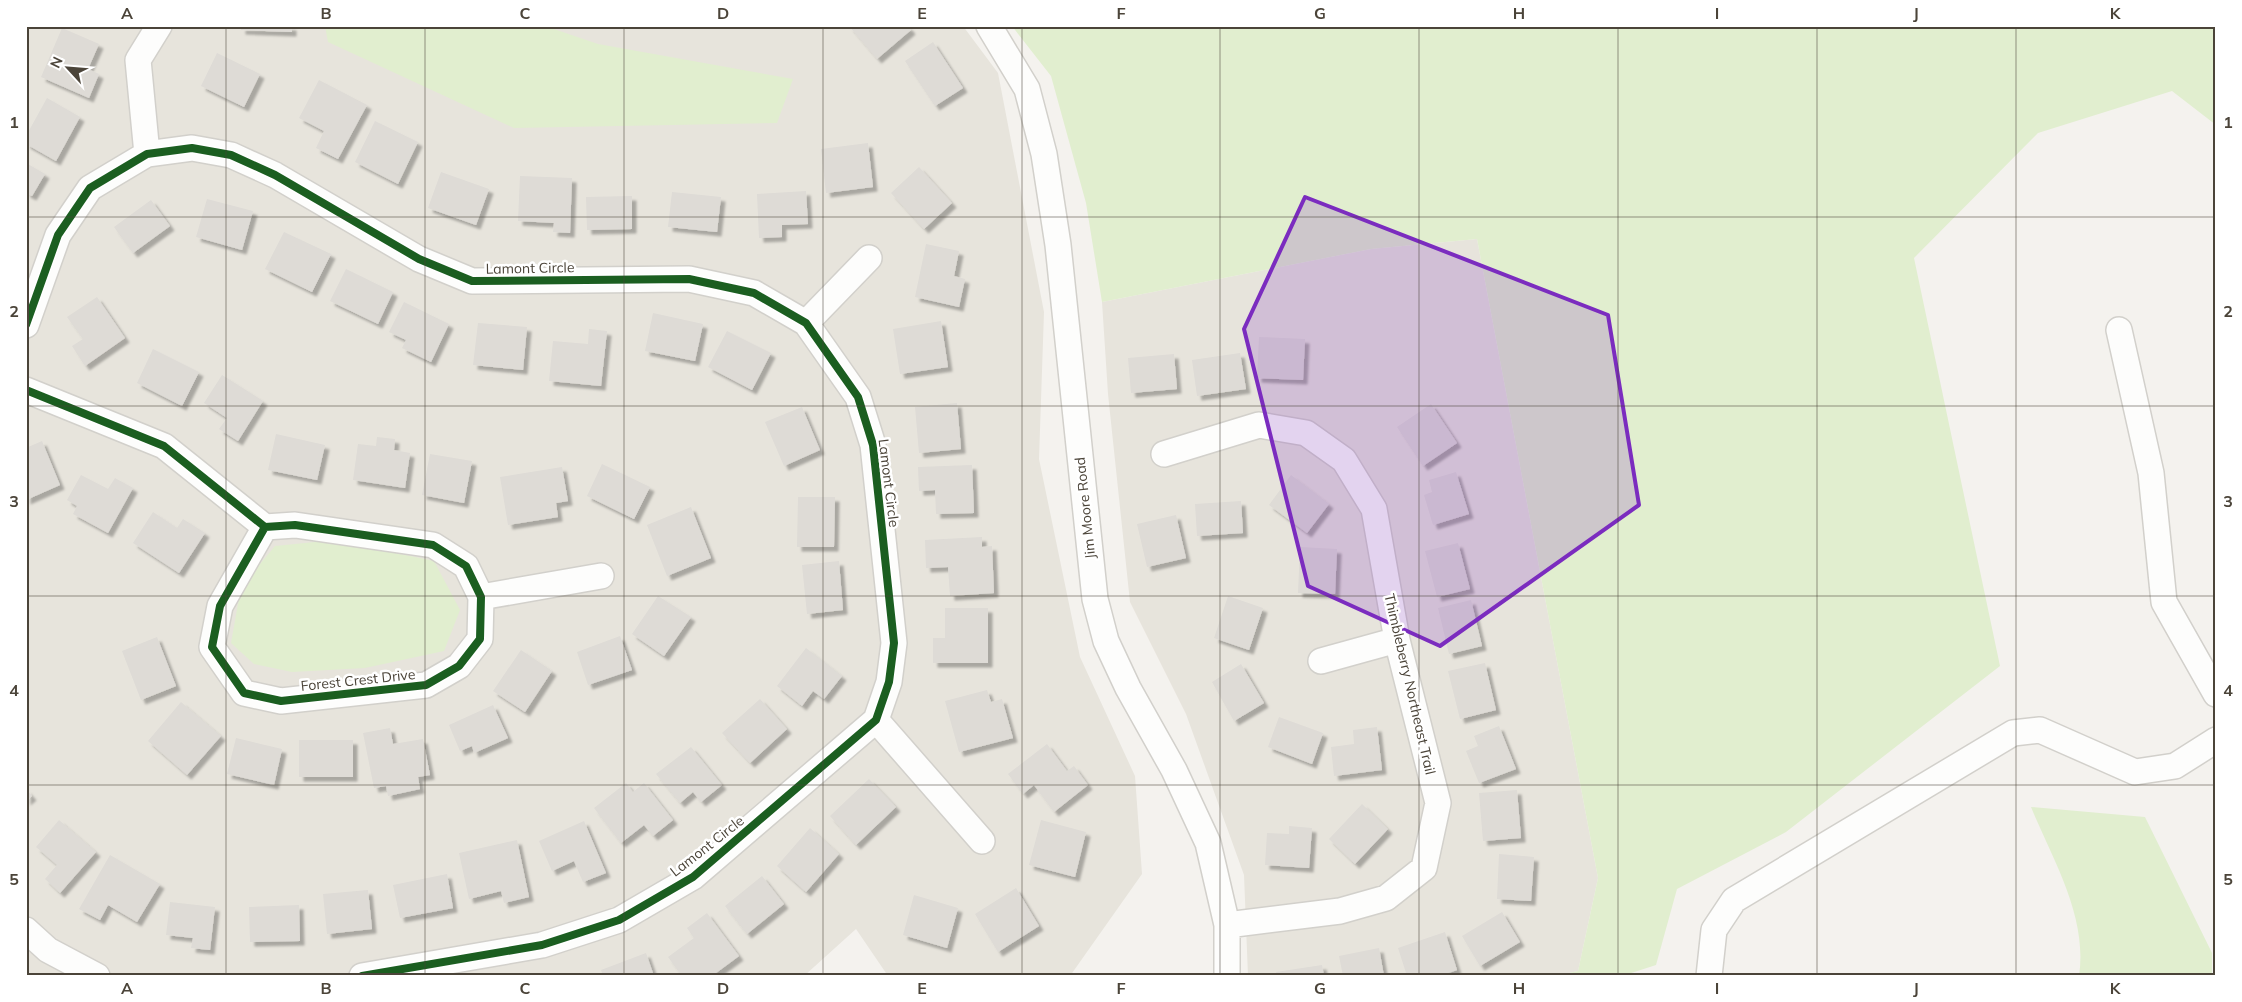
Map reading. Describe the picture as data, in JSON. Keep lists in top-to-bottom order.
{
  "streets": {
    "street": [
      "Lamont Circle",
      "Jim Moore Road",
      "Forest Crest Drive",
      "Thimbleberry Northeast Trail"
    ]
  },
  "crossings": [
    ["Jim Moore Road", "Thimbleberry Northeast Trail"]
  ],
  "north": "top left",
  "grid": {
    "columns": [
      "A",
      "B",
      "C",
      "D",
      "E",
      "F",
      "G",
      "H",
      "I",
      "J",
      "K"
    ],
    "rows": [
      "1",
      "2",
      "3",
      "4",
      "5"
    ]
  }
}
